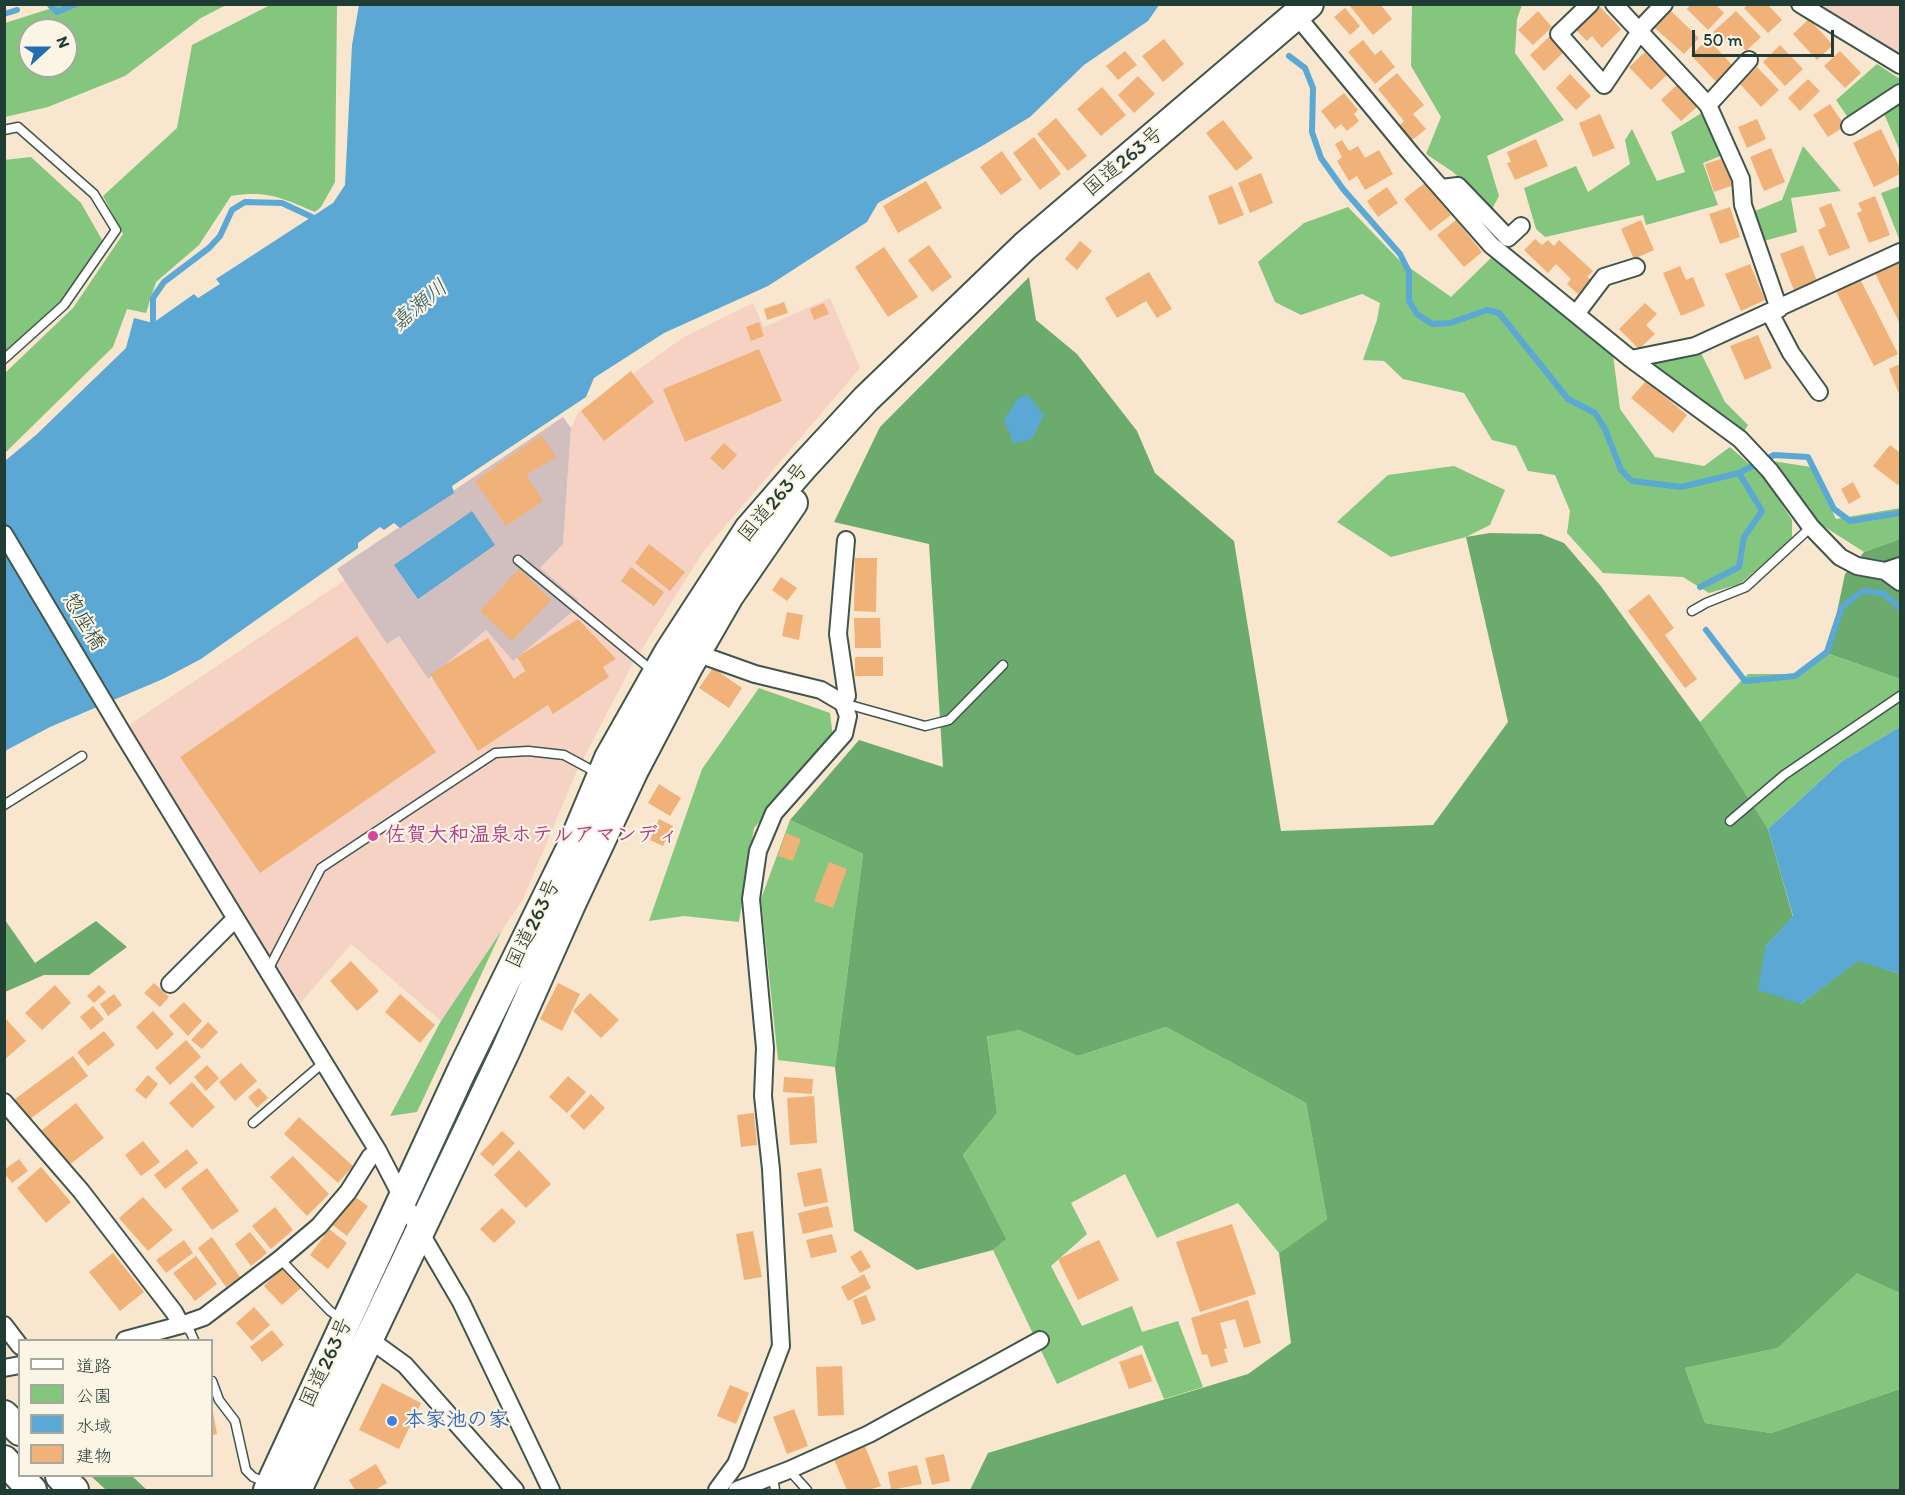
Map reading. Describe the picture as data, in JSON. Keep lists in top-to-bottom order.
{
  "streets": {
    "highway": ["国道263号"],
    "street": ["惣座橋"]
  },
  "crossings": [
    ["国道263号", "惣座橋"]
  ],
  "water": ["嘉瀬川"],
  "places": ["佐賀大和温泉ホテルアマンディ", "本家池の家"],
  "legend": [
    "道路",
    "公園",
    "水域",
    "建物"
  ],
  "scale_bar": "50 m",
  "north": "right"
}
